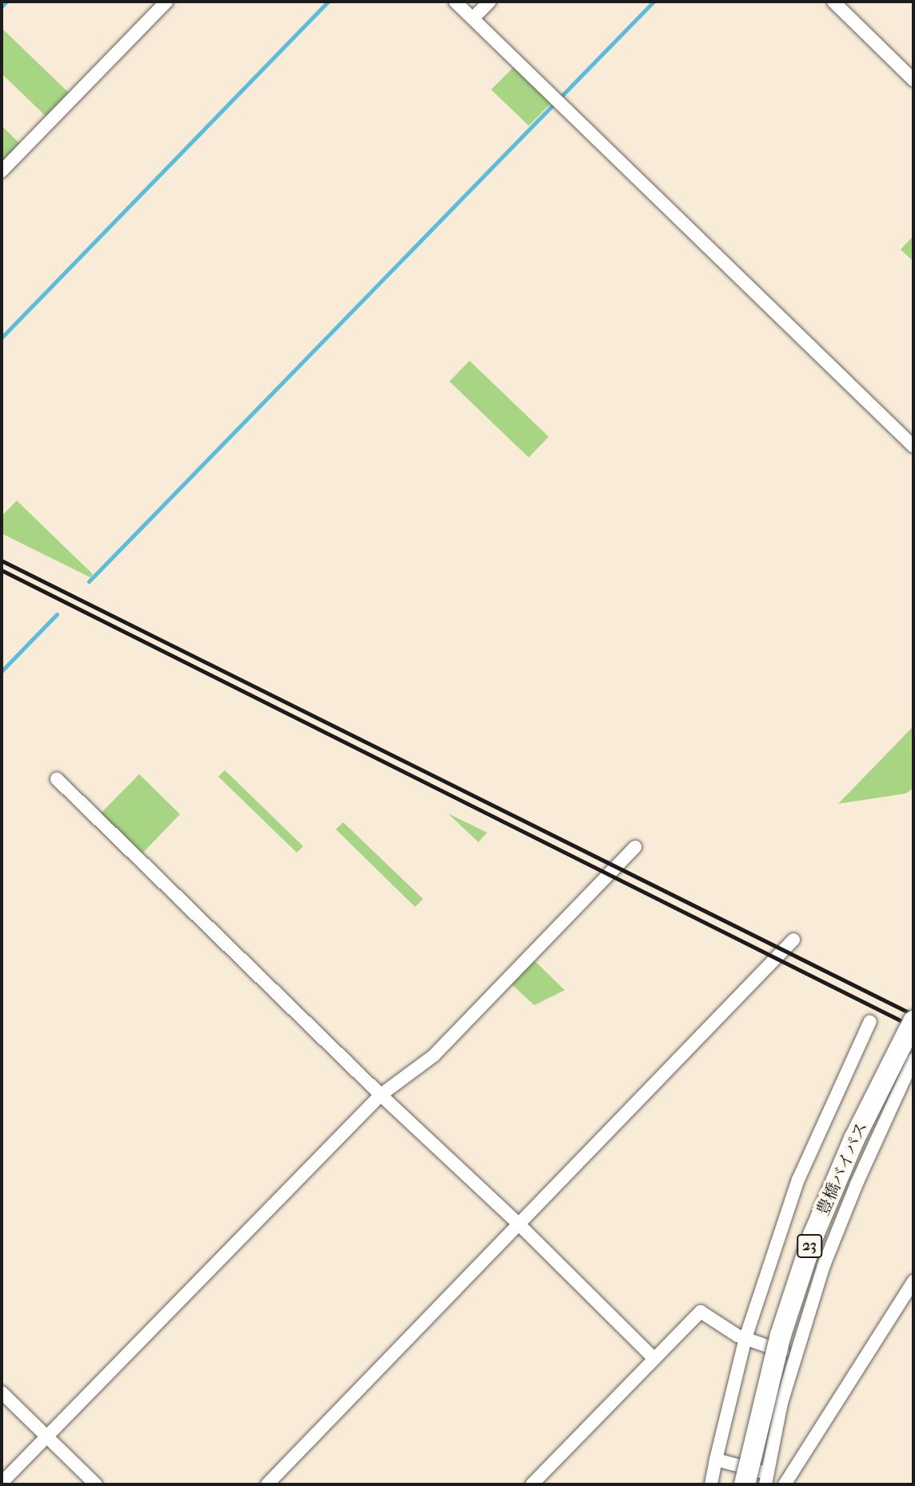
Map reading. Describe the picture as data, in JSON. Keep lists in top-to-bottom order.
{
  "streets": {
    "highway": ["豊橋バイパス", "23"]
  }
}
